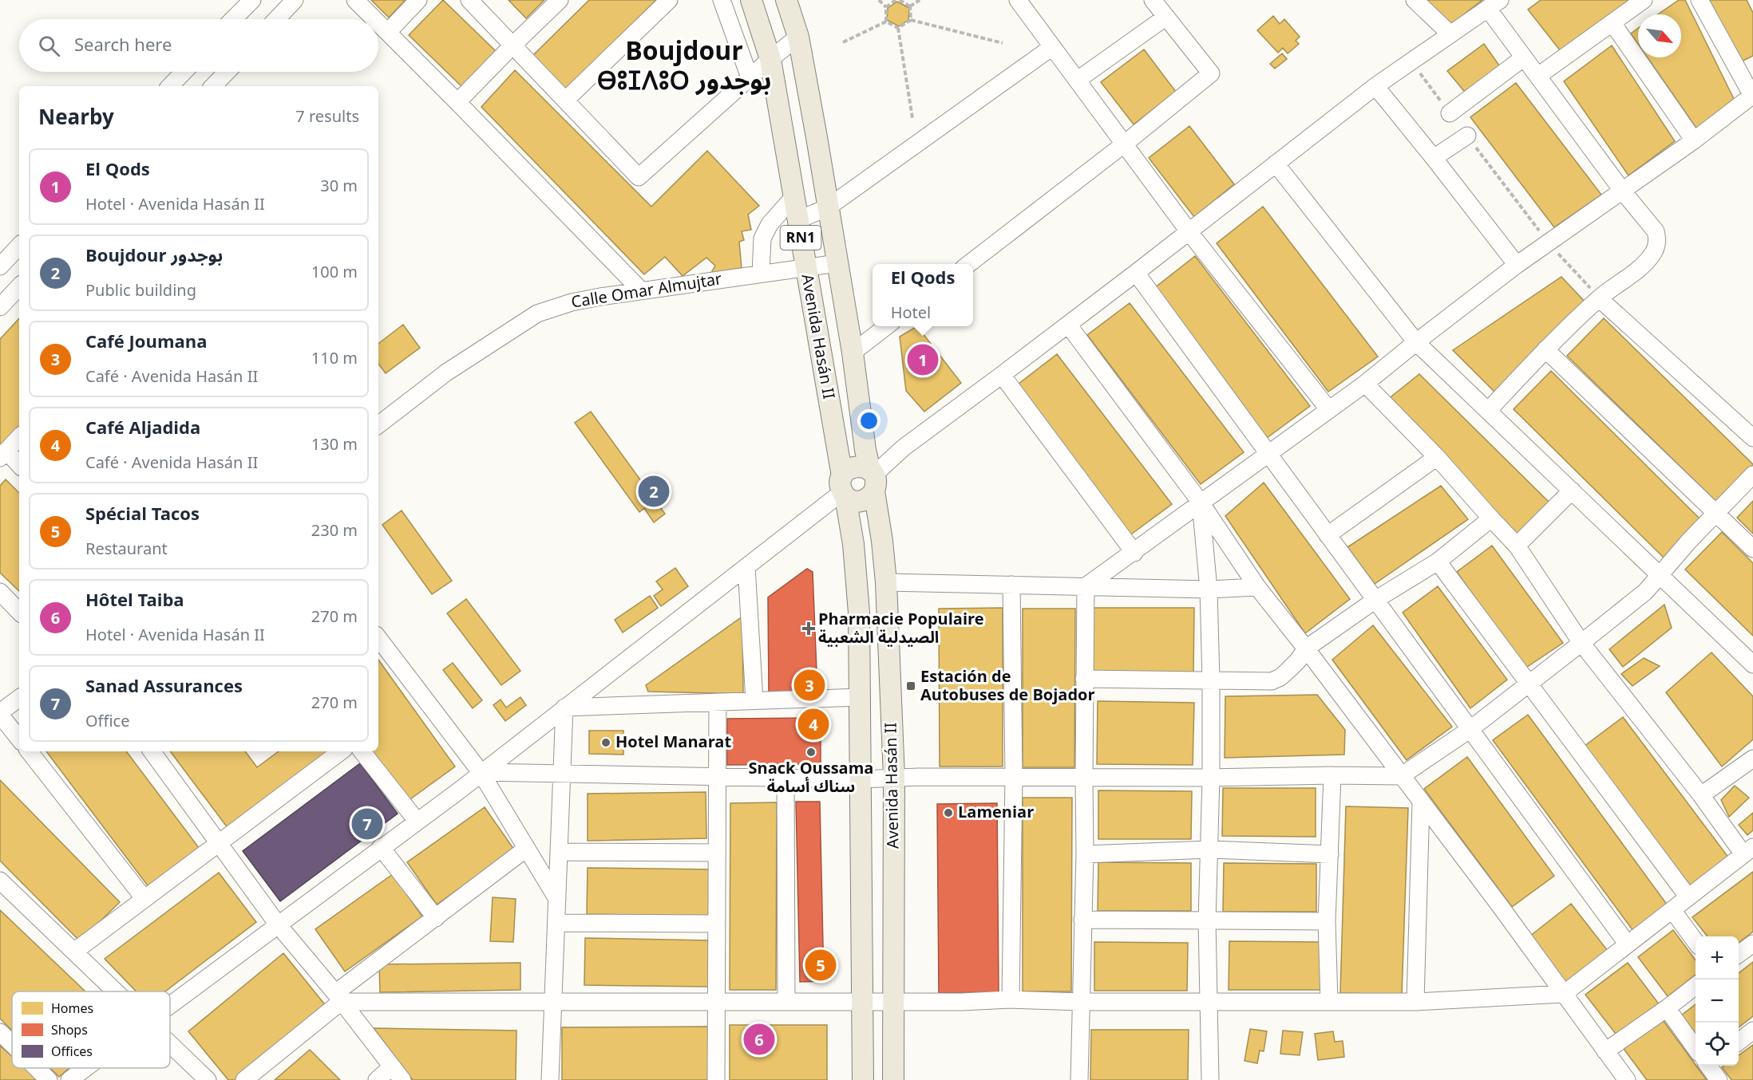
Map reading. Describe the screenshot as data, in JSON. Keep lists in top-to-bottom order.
{
  "streets": {
    "main road": ["RN1", "Avenida Hasán II"],
    "street": ["Calle Omar Almujtar"]
  },
  "crossings": [
    ["Calle Omar Almujtar", "Avenida Hasán II"]
  ],
  "districts": ["Boujdour ⴱⵓⵊⴷⵓⵔ بوجدور"],
  "places": {
    "health": ["Pharmacie Populaire الصيدلية الشعبية"],
    "transit": ["Estación de Autobuses de Bojador"],
    "other": ["Hotel Manarat", "Snack Oussama سناك أسامة", "Lameniar"]
  },
  "legend": ["Homes", "Shops", "Offices"],
  "north": "bottom right",
  "page": {
    "search": "Search here",
    "heading": ["Nearby", "7 results"],
    "list": [
      {
        "mark": "1",
        "name": "El Qods",
        "note": "Hotel · Avenida Hasán II",
        "value": "30 m"
      },
      {
        "mark": "2",
        "name": "Boujdour بوجدور",
        "note": "Public building",
        "value": "100 m"
      },
      {
        "mark": "3",
        "name": "Café Joumana",
        "note": "Café · Avenida Hasán II",
        "value": "110 m"
      },
      {
        "mark": "4",
        "name": "Café Aljadida",
        "note": "Café · Avenida Hasán II",
        "value": "130 m"
      },
      {
        "mark": "5",
        "name": "Spécial Tacos",
        "note": "Restaurant",
        "value": "230 m"
      },
      {
        "mark": "6",
        "name": "Hôtel Taiba",
        "note": "Hotel · Avenida Hasán II",
        "value": "270 m"
      },
      {
        "mark": "7",
        "name": "Sanad Assurances",
        "note": "Office",
        "value": "270 m"
      }
    ],
    "popup": ["El Qods", "Hotel"],
    "pins": [
      "1",
      "2",
      "3",
      "4",
      "7",
      "5",
      "6"
    ],
    "map_buttons": ["+", "−"]
  }
}
